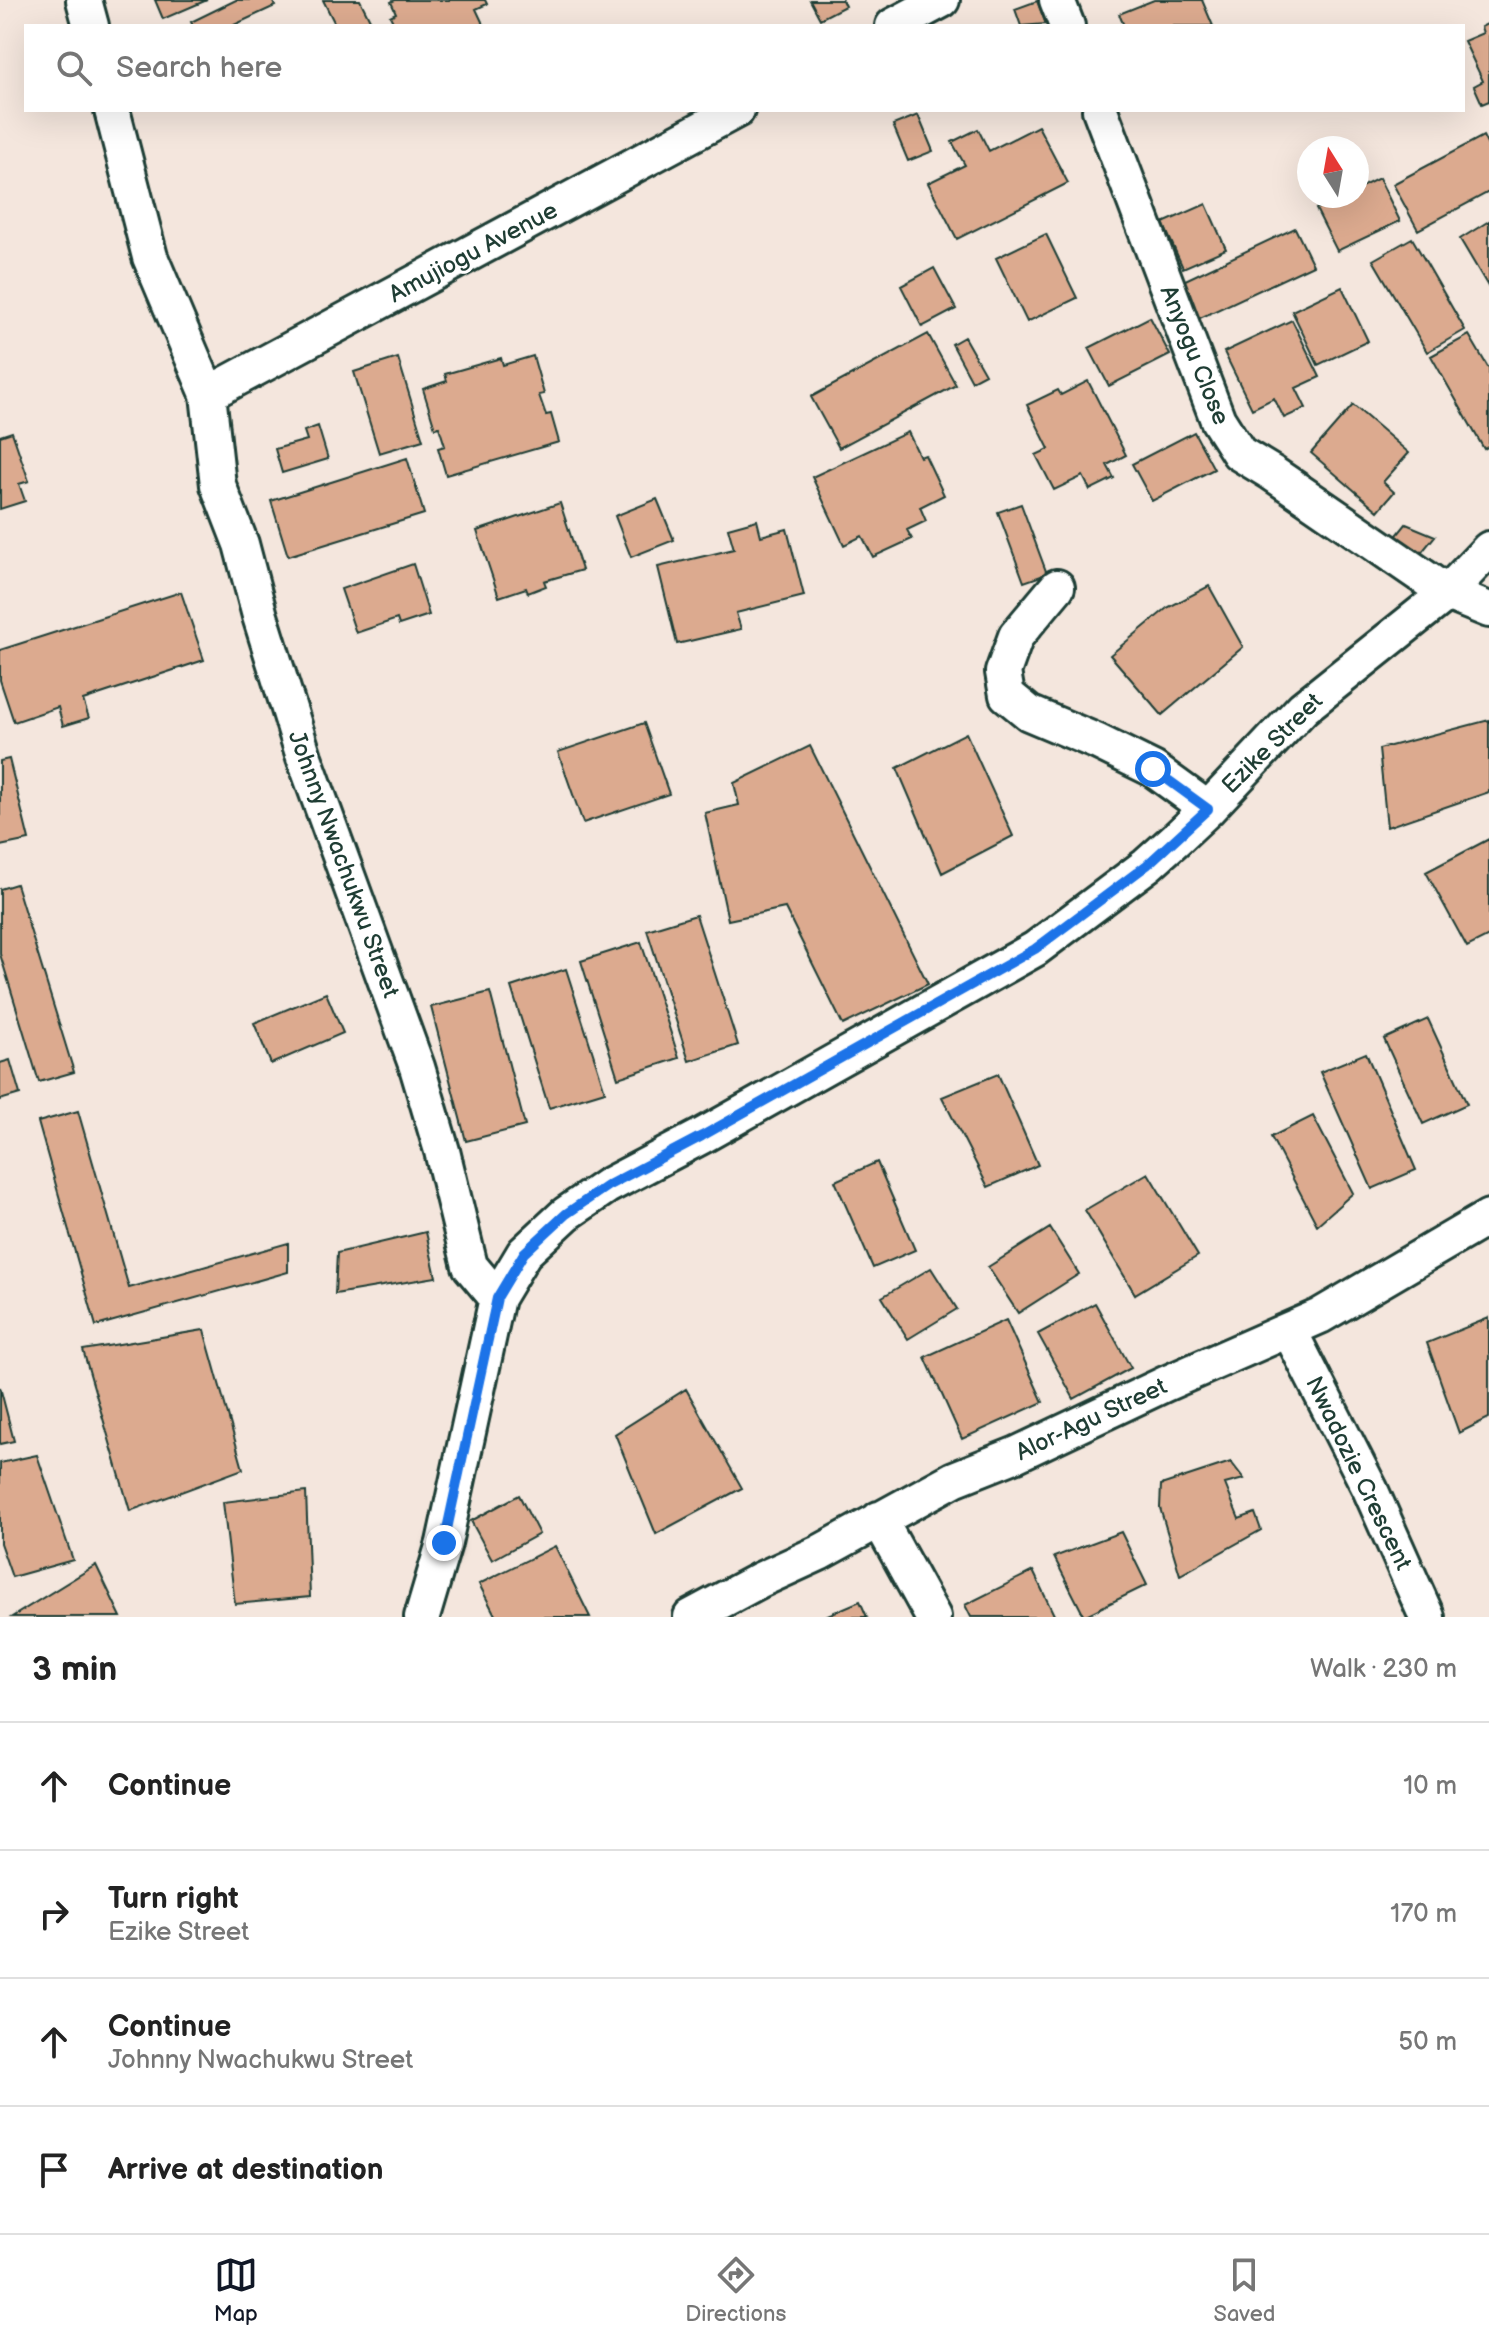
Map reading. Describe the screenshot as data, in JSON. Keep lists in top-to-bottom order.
{
  "streets": {
    "street": [
      "Amujiogu Avenue",
      "Anyogu Close",
      "Ezike Street",
      "Johnny Nwachukwu Street",
      "Alor-Agu Street",
      "Nwadozie Crescent"
    ]
  },
  "crossings": [
    ["Amujiogu Avenue", "Johnny Nwachukwu Street"],
    ["Anyogu Close", "Ezike Street"],
    ["Ezike Street", "Johnny Nwachukwu Street"],
    ["Alor-Agu Street", "Nwadozie Crescent"]
  ],
  "north": "top",
  "page": {
    "search": "Search here",
    "heading": ["3 min", "Walk · 230 m"],
    "list": [
      ["Continue", "10 m"],
      ["Turn right", "Ezike Street", "170 m"],
      ["Continue", "Johnny Nwachukwu Street", "50 m"],
      "Arrive at destination"
    ],
    "nav": ["Map", "Directions", "Saved"]
  }
}
